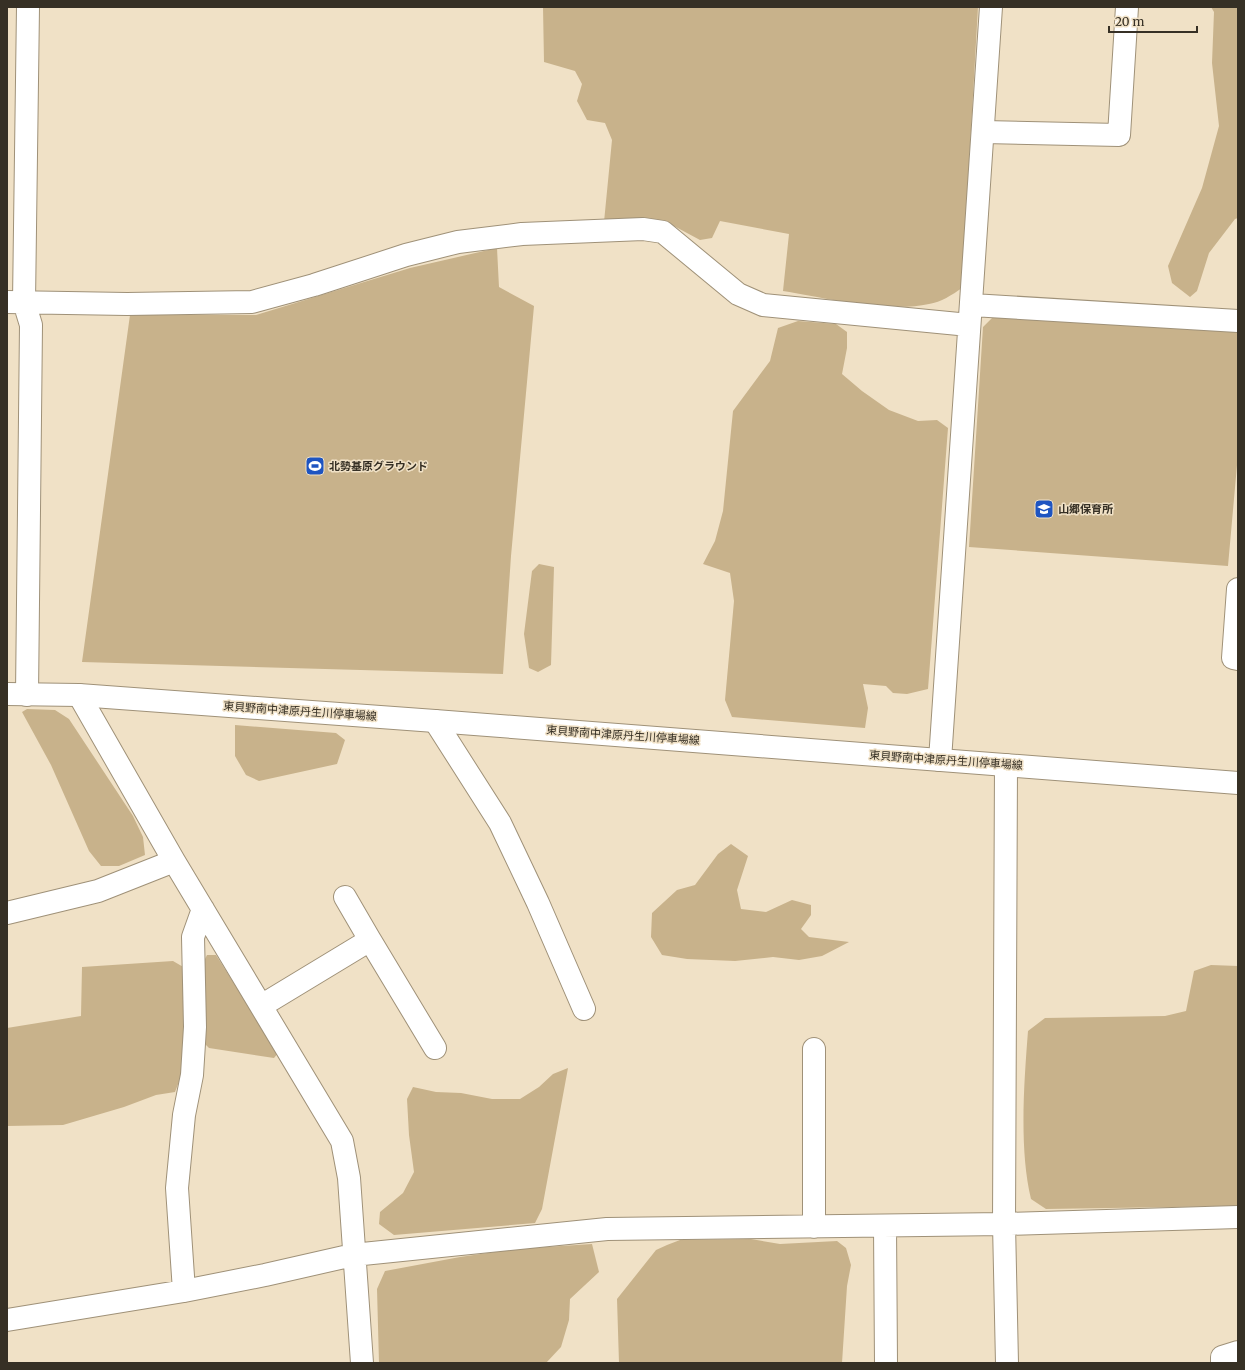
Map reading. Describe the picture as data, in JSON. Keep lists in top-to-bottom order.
{
  "streets": {
    "street": ["東貝野南中津原丹生川停車場線"]
  },
  "places": {
    "sports": ["北勢基原グラウンド"],
    "school or university": ["山郷保育所"]
  },
  "scale_bar": "20 m"
}
